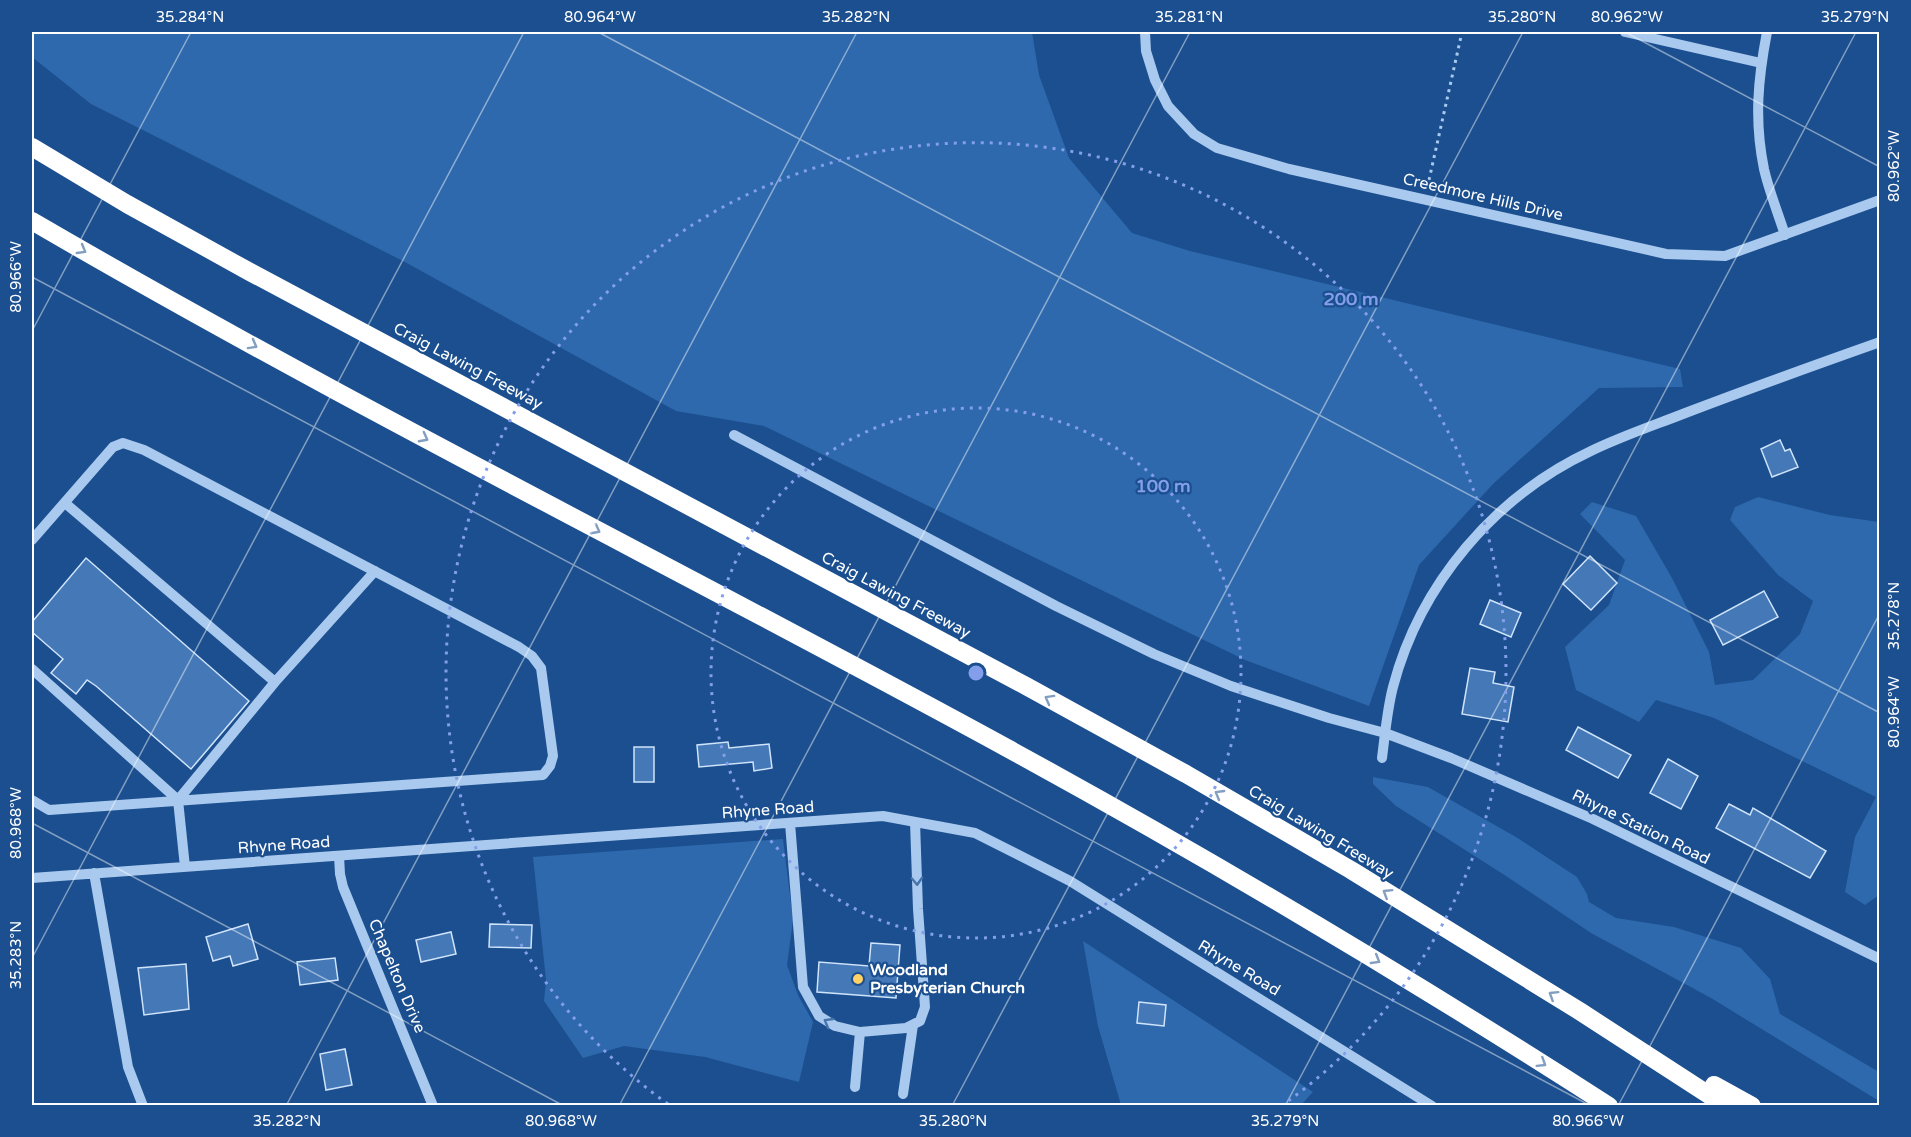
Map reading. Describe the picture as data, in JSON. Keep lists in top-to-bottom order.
{
  "streets": {
    "highway": ["Craig Lawing Freeway"],
    "street": [
      "Creedmore Hills Drive",
      "Rhyne Road",
      "Rhyne Station Road",
      "Chapelton Drive"
    ]
  },
  "crossings": [
    ["Rhyne Road", "Chapelton Drive"]
  ],
  "places": ["Woodland Presbyterian Church"],
  "coordinates": [
    "35.284°N",
    "80.964°W",
    "35.282°N",
    "35.281°N",
    "35.280°N",
    "80.962°W",
    "35.279°N",
    "80.966°W",
    "35.278°N",
    "80.968°W",
    "35.283°N"
  ],
  "rings": ["200 m", "100 m"]
}
